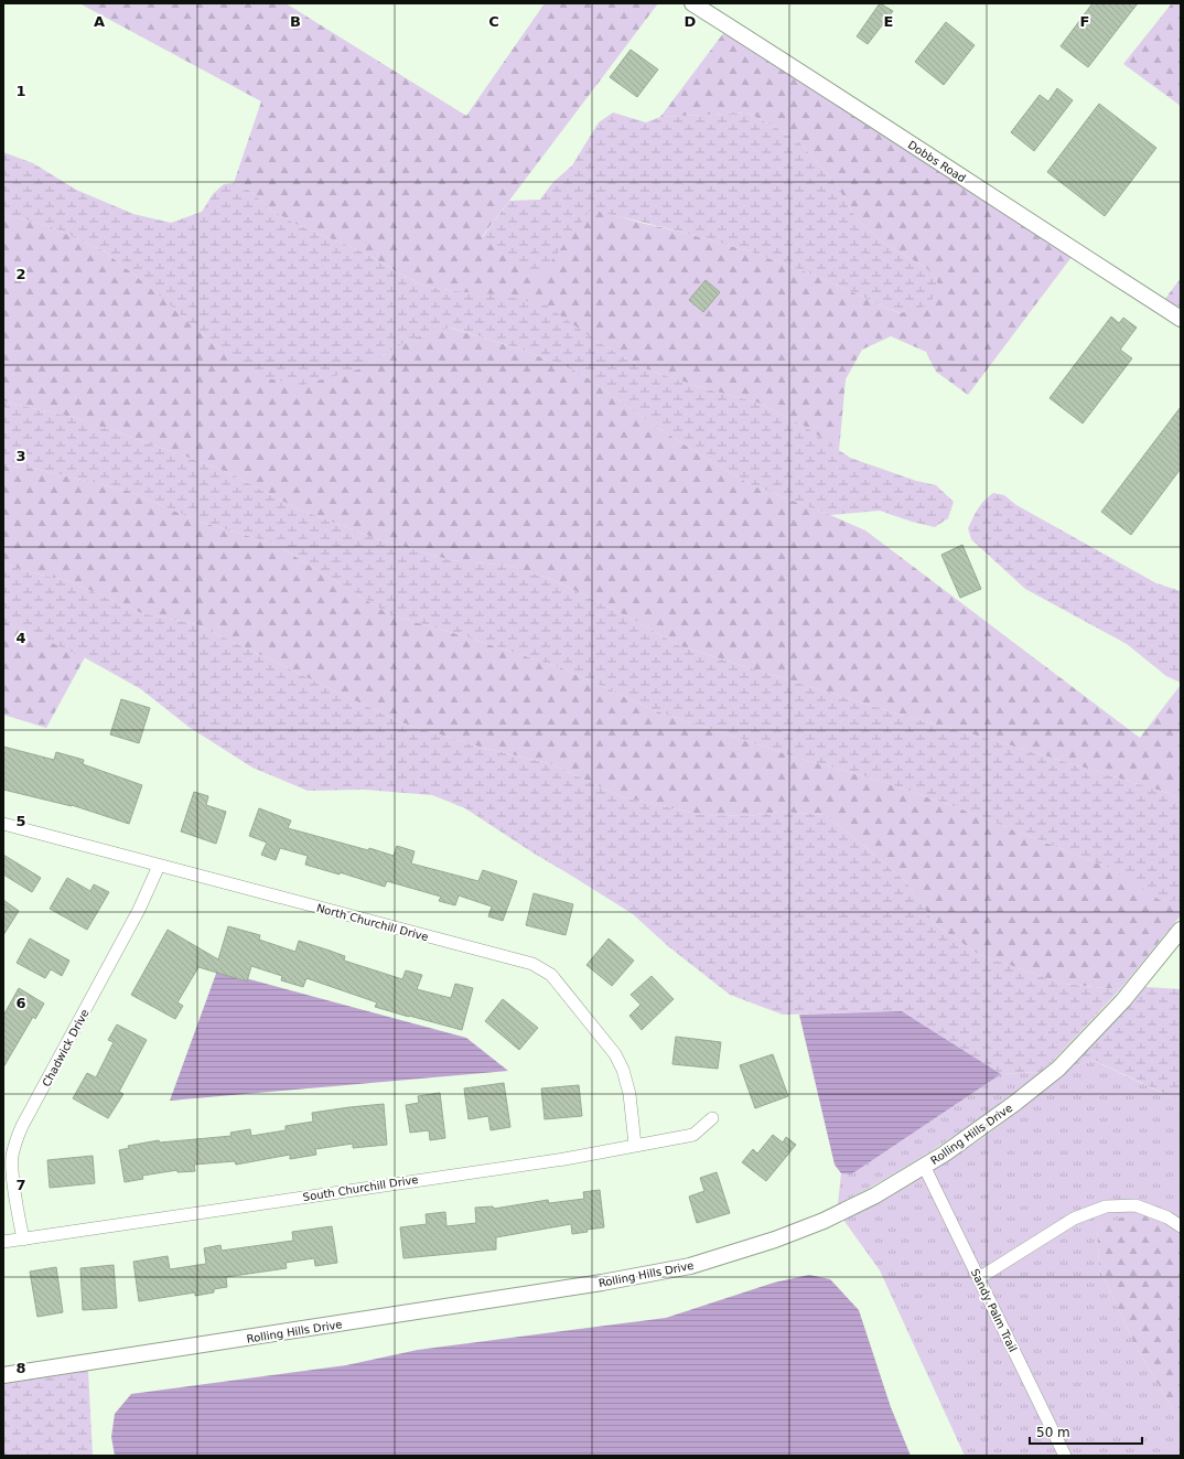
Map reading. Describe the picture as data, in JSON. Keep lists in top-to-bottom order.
{
  "streets": {
    "street": [
      "Dobbs Road",
      "North Churchill Drive",
      "Chadwick Drive",
      "Rolling Hills Drive",
      "South Churchill Drive",
      "Sandy Palm Trail"
    ]
  },
  "crossings": [
    ["North Churchill Drive", "Chadwick Drive"],
    ["North Churchill Drive", "South Churchill Drive"],
    ["Chadwick Drive", "South Churchill Drive"],
    ["Rolling Hills Drive", "Sandy Palm Trail"]
  ],
  "scale_bar": "50 m",
  "grid": {
    "columns": [
      "A",
      "B",
      "C",
      "D",
      "E",
      "F"
    ],
    "rows": [
      "1",
      "2",
      "3",
      "4",
      "5",
      "6",
      "7",
      "8"
    ]
  }
}
